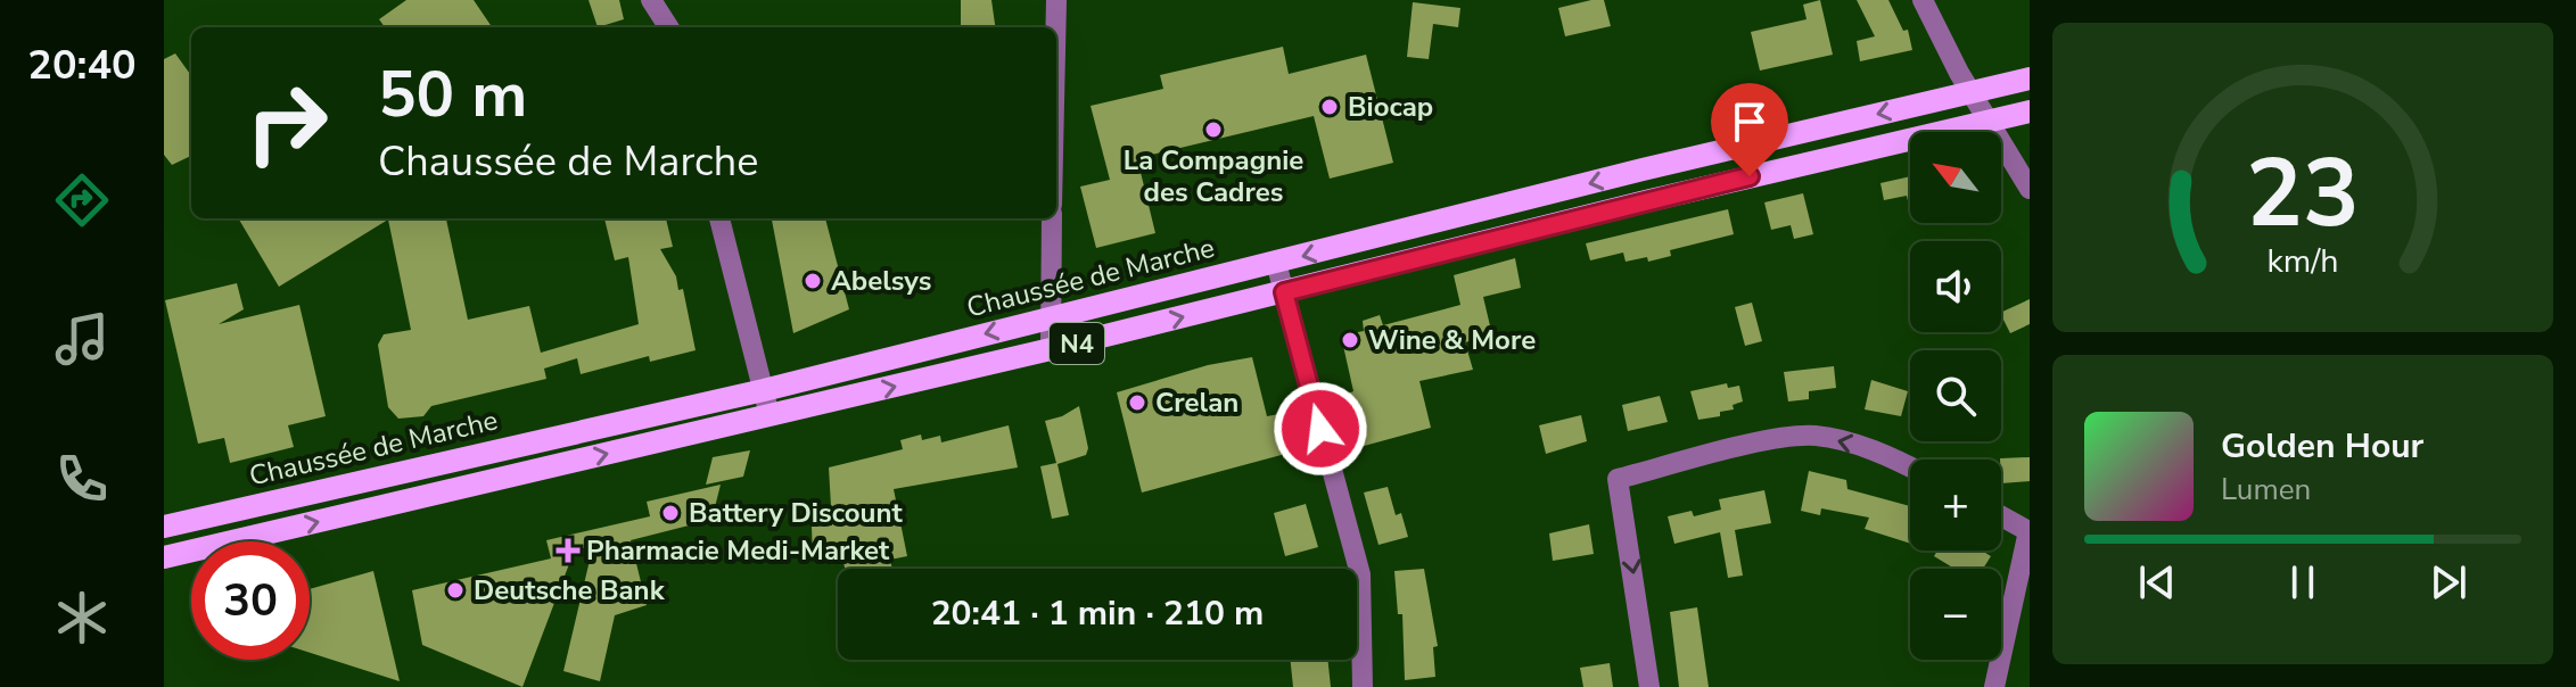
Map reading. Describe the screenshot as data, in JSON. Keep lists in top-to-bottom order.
{
  "streets": {
    "main road": ["Chaussée de Marche", "N4"]
  },
  "places": {
    "other": [
      "Biocap",
      "La Compagnie des Cadres",
      "Abelsys",
      "Wine & More",
      "Crelan",
      "Battery Discount",
      "Deutsche Bank"
    ],
    "health": ["Pharmacie Medi-Market"]
  },
  "north": "top left",
  "page": {
    "tabs": "20:40",
    "turn": ["50 m", "Chaussée de Marche"],
    "map_buttons": ["+", "−"],
    "song": ["Golden Hour", "Lumen"],
    "limit": "30",
    "trip": "20:41 · 1 min · 210 m",
    "gauge": ["23", "km/h"]
  }
}
